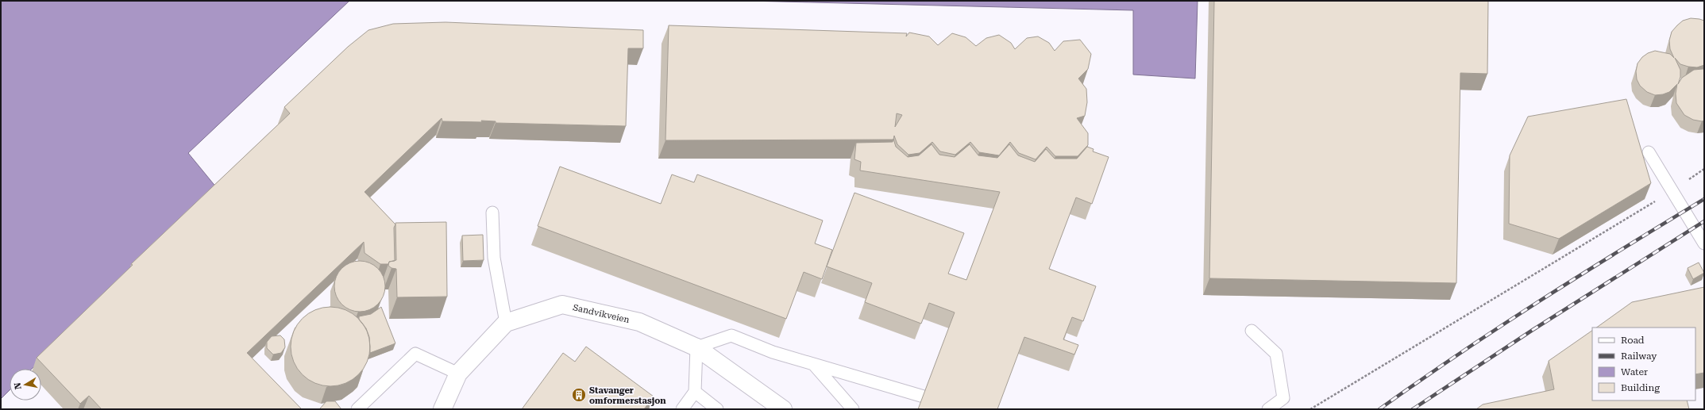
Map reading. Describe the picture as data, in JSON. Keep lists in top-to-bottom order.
{
  "streets": {
    "street": ["Sandvikveien"]
  },
  "places": {
    "building": ["Stavanger omformerstasjon"]
  },
  "legend": [
    "Road",
    "Railway",
    "Water",
    "Building"
  ],
  "north": "left"
}
